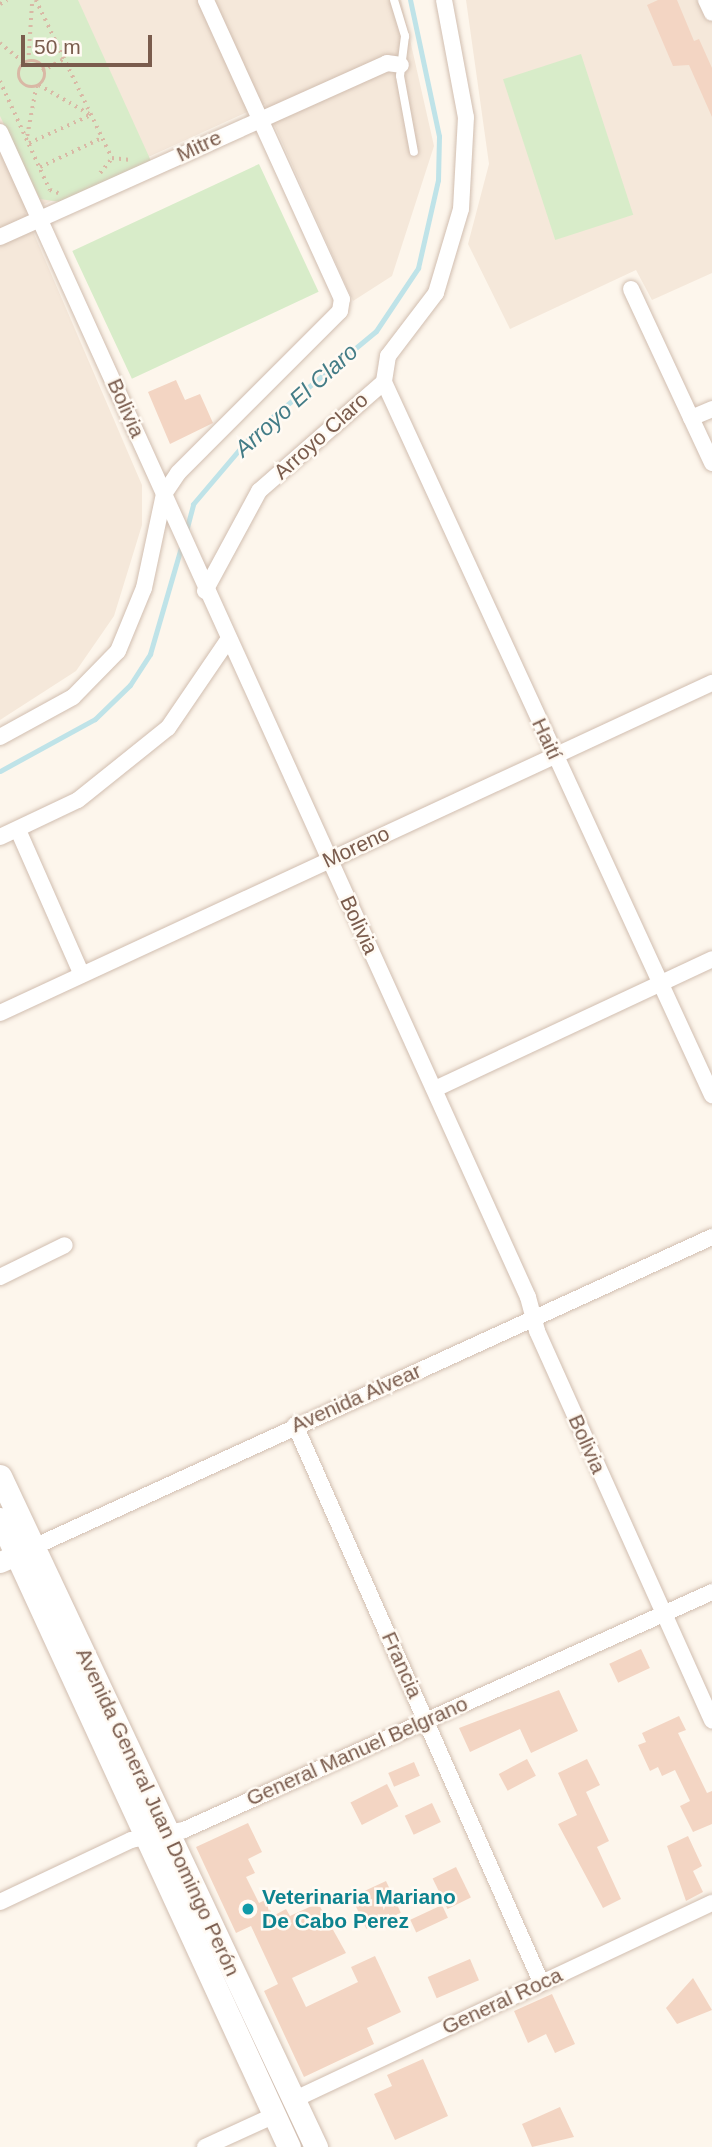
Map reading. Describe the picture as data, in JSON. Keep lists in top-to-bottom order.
{
  "streets": {
    "main road": ["Avenida General Juan Domingo Perón"],
    "street": [
      "Mitre",
      "Bolivia",
      "Arroyo Claro",
      "Haití",
      "Moreno",
      "Avenida Alvear",
      "Francia",
      "General Manuel Belgrano",
      "General Roca"
    ]
  },
  "crossings": [
    ["Mitre", "Bolivia"],
    ["Bolivia", "Arroyo Claro"],
    ["Bolivia", "Moreno"],
    ["Bolivia", "Avenida Alvear"],
    ["Bolivia", "General Manuel Belgrano"],
    ["Arroyo Claro", "Haití"],
    ["Haití", "Moreno"],
    ["Avenida Alvear", "Francia"],
    ["Avenida Alvear", "Avenida General Juan Domingo Perón"],
    ["Francia", "General Manuel Belgrano"],
    ["Francia", "General Roca"],
    ["General Manuel Belgrano", "Avenida General Juan Domingo Perón"],
    ["Avenida General Juan Domingo Perón", "General Roca"]
  ],
  "water": ["Arroyo El Claro"],
  "places": ["Veterinaria Mariano De Cabo Perez"],
  "scale_bar": "50 m"
}
